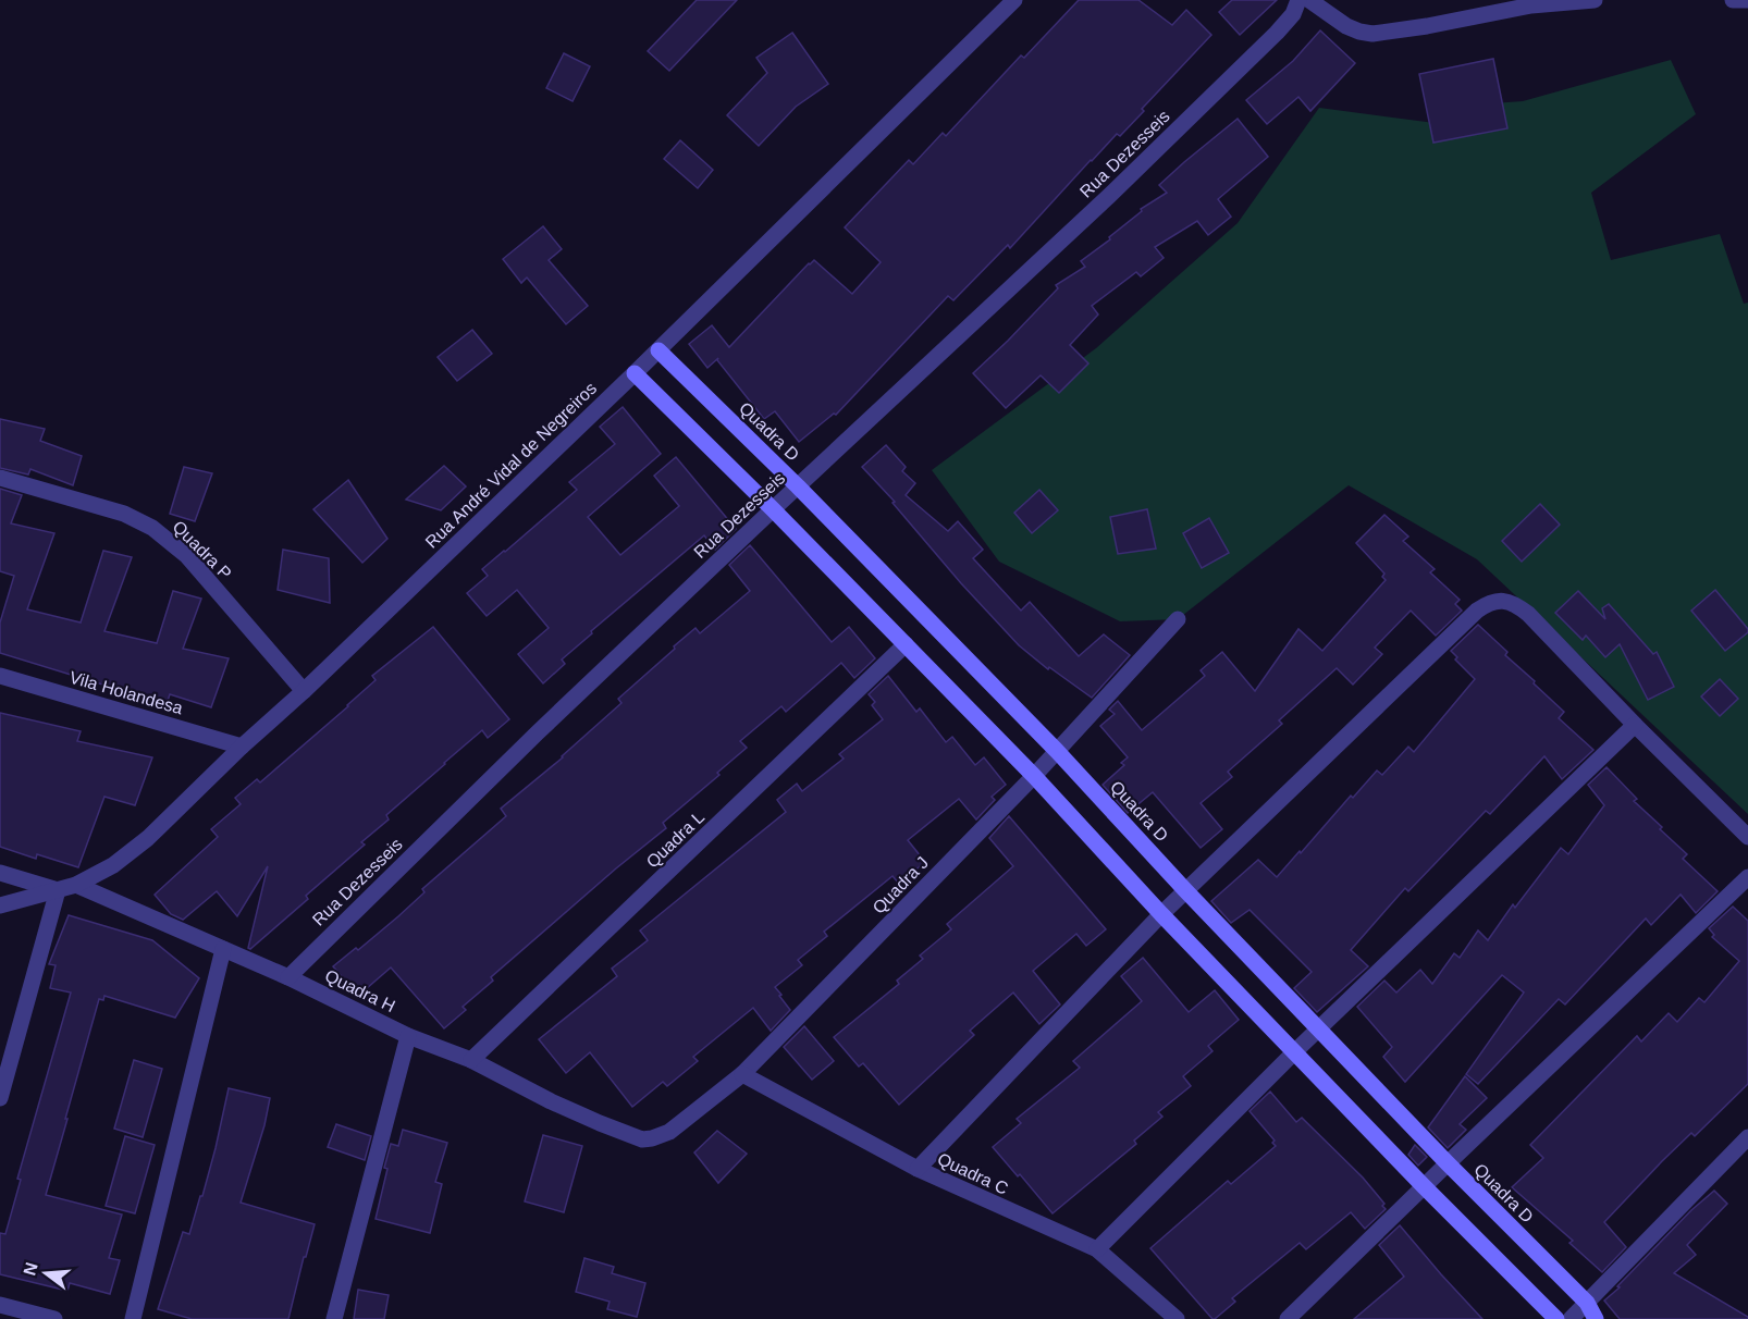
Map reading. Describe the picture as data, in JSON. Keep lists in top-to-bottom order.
{
  "streets": {
    "street": [
      "Rua Dezesseis",
      "Quadra D",
      "Rua André Vidal de Negreiros",
      "Quadra P",
      "Vila Holandesa",
      "Quadra L",
      "Quadra J",
      "Quadra H",
      "Quadra C"
    ]
  },
  "crossings": [
    ["Rua Dezesseis", "Quadra D"],
    ["Rua Dezesseis", "Quadra H"],
    ["Quadra D", "Rua André Vidal de Negreiros"],
    ["Quadra D", "Quadra J"],
    ["Rua André Vidal de Negreiros", "Quadra P"],
    ["Rua André Vidal de Negreiros", "Vila Holandesa"],
    ["Rua André Vidal de Negreiros", "Quadra H"],
    ["Quadra L", "Quadra H"],
    ["Quadra J", "Quadra H"],
    ["Quadra J", "Quadra C"]
  ],
  "north": "left"
}
